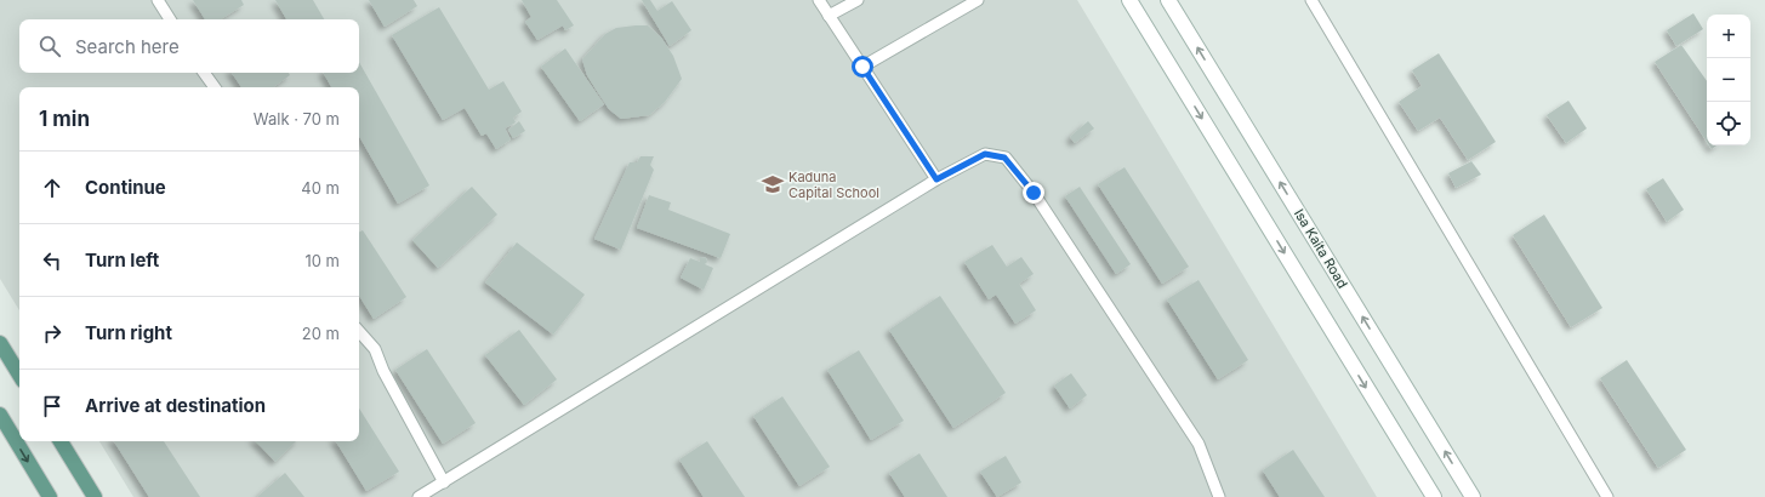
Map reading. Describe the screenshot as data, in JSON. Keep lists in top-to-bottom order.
{
  "streets": {
    "main road": ["Isa Kaita Road"]
  },
  "places": {
    "school or university": ["Kaduna Capital School"]
  },
  "page": {
    "map_buttons": ["+", "−"],
    "search": "Search here",
    "heading": ["1 min", "Walk · 70 m"],
    "list": [
      ["Continue", "40 m"],
      ["Turn left", "10 m"],
      ["Turn right", "20 m"],
      "Arrive at destination"
    ]
  }
}
